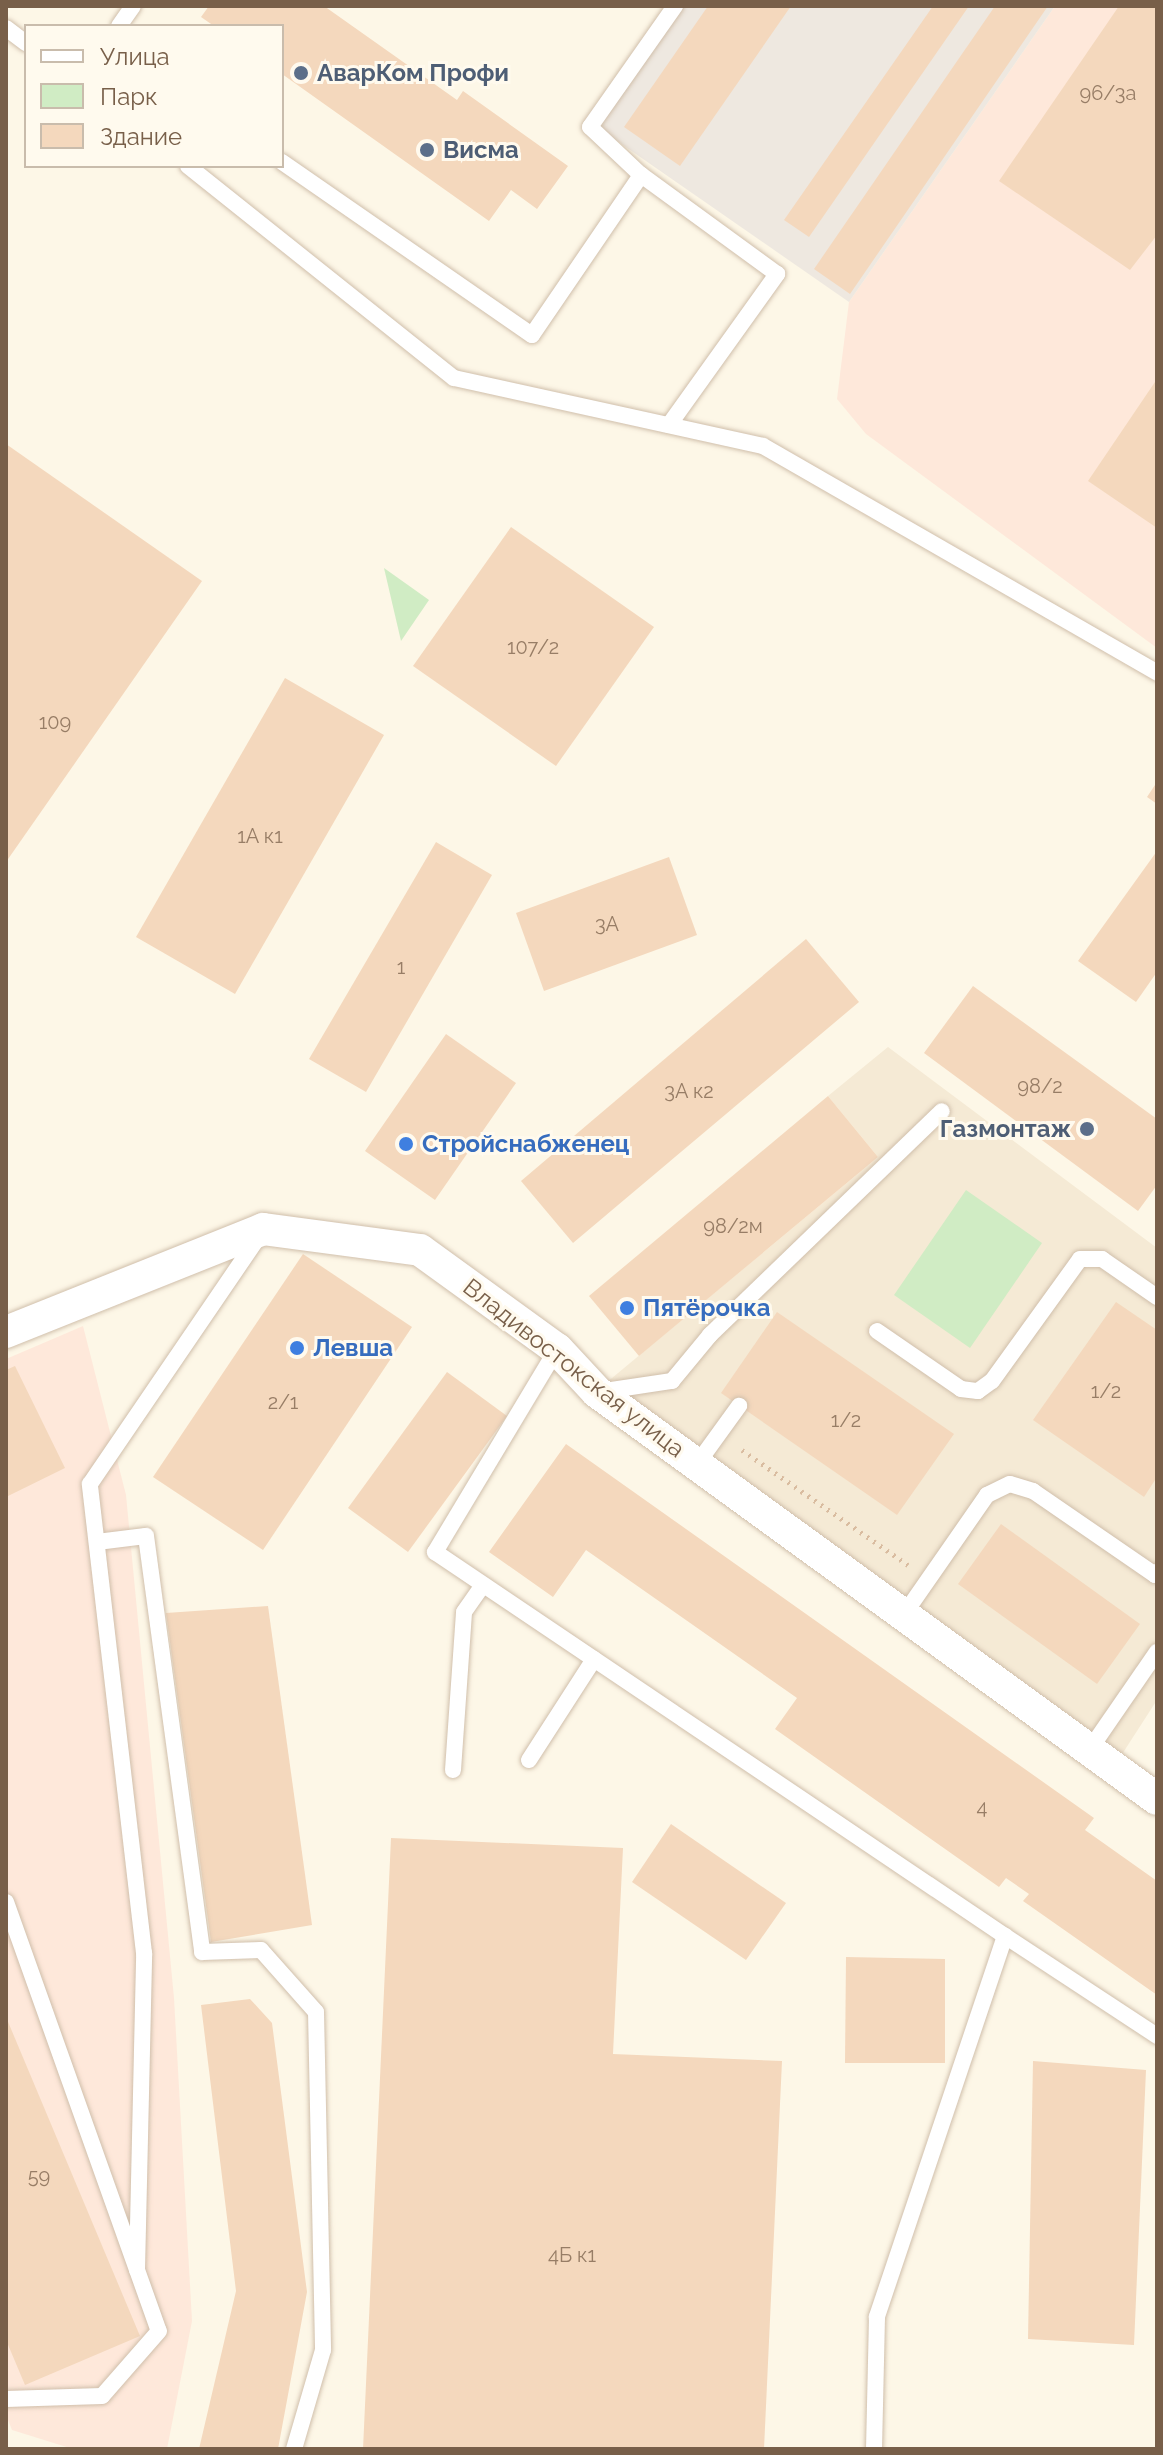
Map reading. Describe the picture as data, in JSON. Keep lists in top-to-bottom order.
{
  "streets": {
    "street": ["Владивостокская улица"]
  },
  "places": [
    "АварКом Профи",
    "Висма",
    "Газмонтаж",
    "Стройснабженец",
    "Пятёрочка",
    "Левша"
  ],
  "house_numbers": [
    "96/3а",
    "107/2",
    "109",
    "1А к1",
    "3А",
    "1",
    "98/2",
    "3А к2",
    "98/2м",
    "1/2",
    "2/1",
    "1/2",
    "4",
    "59",
    "4Б к1"
  ],
  "legend": ["Улица", "Парк", "Здание"]
}
